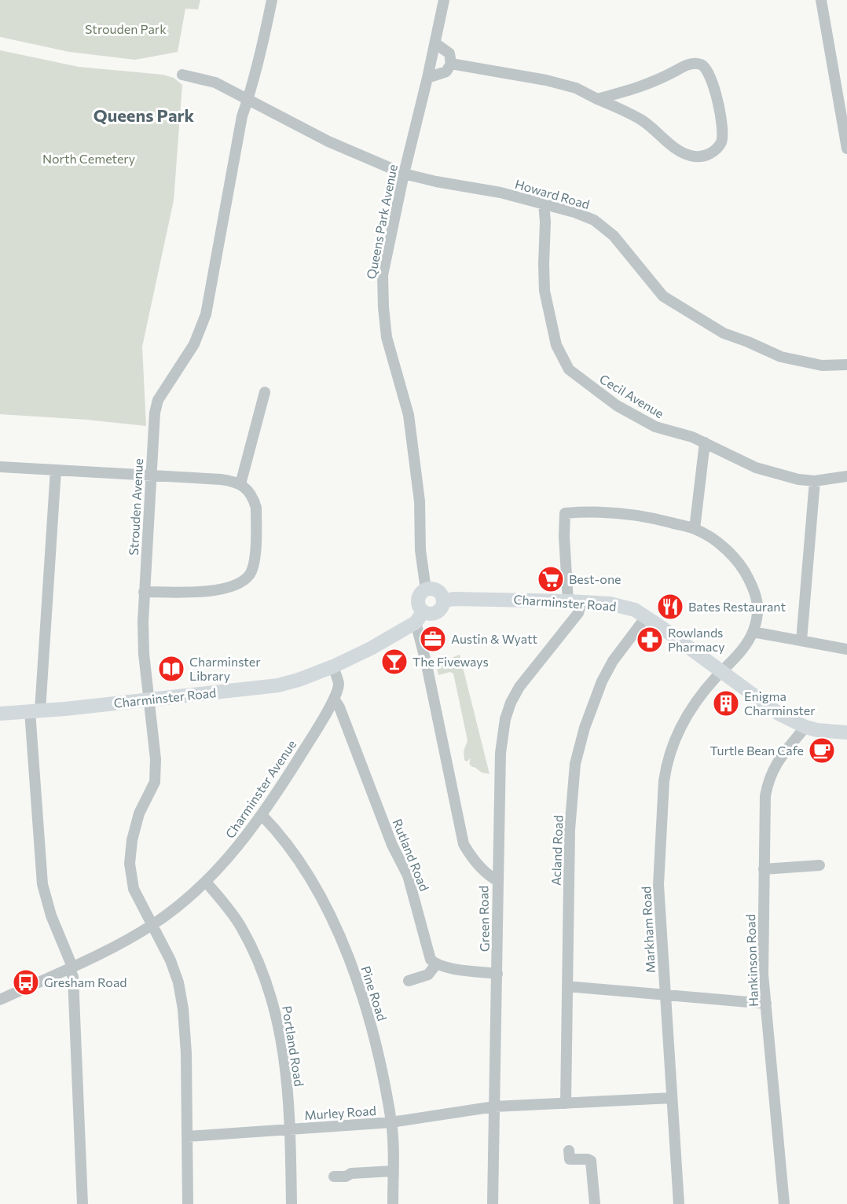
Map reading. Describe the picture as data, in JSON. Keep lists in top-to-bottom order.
{
  "streets": {
    "main road": ["Charminster Road"],
    "street": [
      "Howard Road",
      "Queens Park Avenue",
      "Cecil Avenue",
      "Strouden Avenue",
      "Charminster Avenue",
      "Acland Road",
      "Rutland Road",
      "Green Road",
      "Markham Road",
      "Hankinson Road",
      "Pine Road",
      "Portland Road",
      "Murley Road"
    ]
  },
  "crossings": [
    ["Howard Road", "Queens Park Avenue"],
    ["Howard Road", "Cecil Avenue"],
    ["Howard Road", "Strouden Avenue"],
    ["Queens Park Avenue", "Charminster Road"],
    ["Queens Park Avenue", "Green Road"],
    ["Strouden Avenue", "Charminster Road"],
    ["Strouden Avenue", "Charminster Avenue"],
    ["Strouden Avenue", "Murley Road"],
    ["Charminster Road", "Charminster Avenue"],
    ["Charminster Road", "Acland Road"],
    ["Charminster Road", "Green Road"],
    ["Charminster Road", "Markham Road"],
    ["Charminster Road", "Hankinson Road"],
    ["Charminster Avenue", "Rutland Road"],
    ["Charminster Avenue", "Pine Road"],
    ["Charminster Avenue", "Portland Road"],
    ["Acland Road", "Murley Road"],
    ["Green Road", "Murley Road"],
    ["Markham Road", "Murley Road"],
    ["Pine Road", "Murley Road"],
    ["Portland Road", "Murley Road"]
  ],
  "districts": ["Queens Park"],
  "parks": ["Strouden Park", "North Cemetery"],
  "places": {
    "supermarket": ["Best-one"],
    "restaurant": ["Bates Restaurant"],
    "office": ["Austin & Wyatt"],
    "pharmacy": ["Rowlands Pharmacy"],
    "bar": ["The Fiveways"],
    "library": ["Charminster Library"],
    "building": ["Enigma Charminster"],
    "cafe": ["Turtle Bean Cafe"],
    "bus stop": ["Gresham Road"]
  }
}
